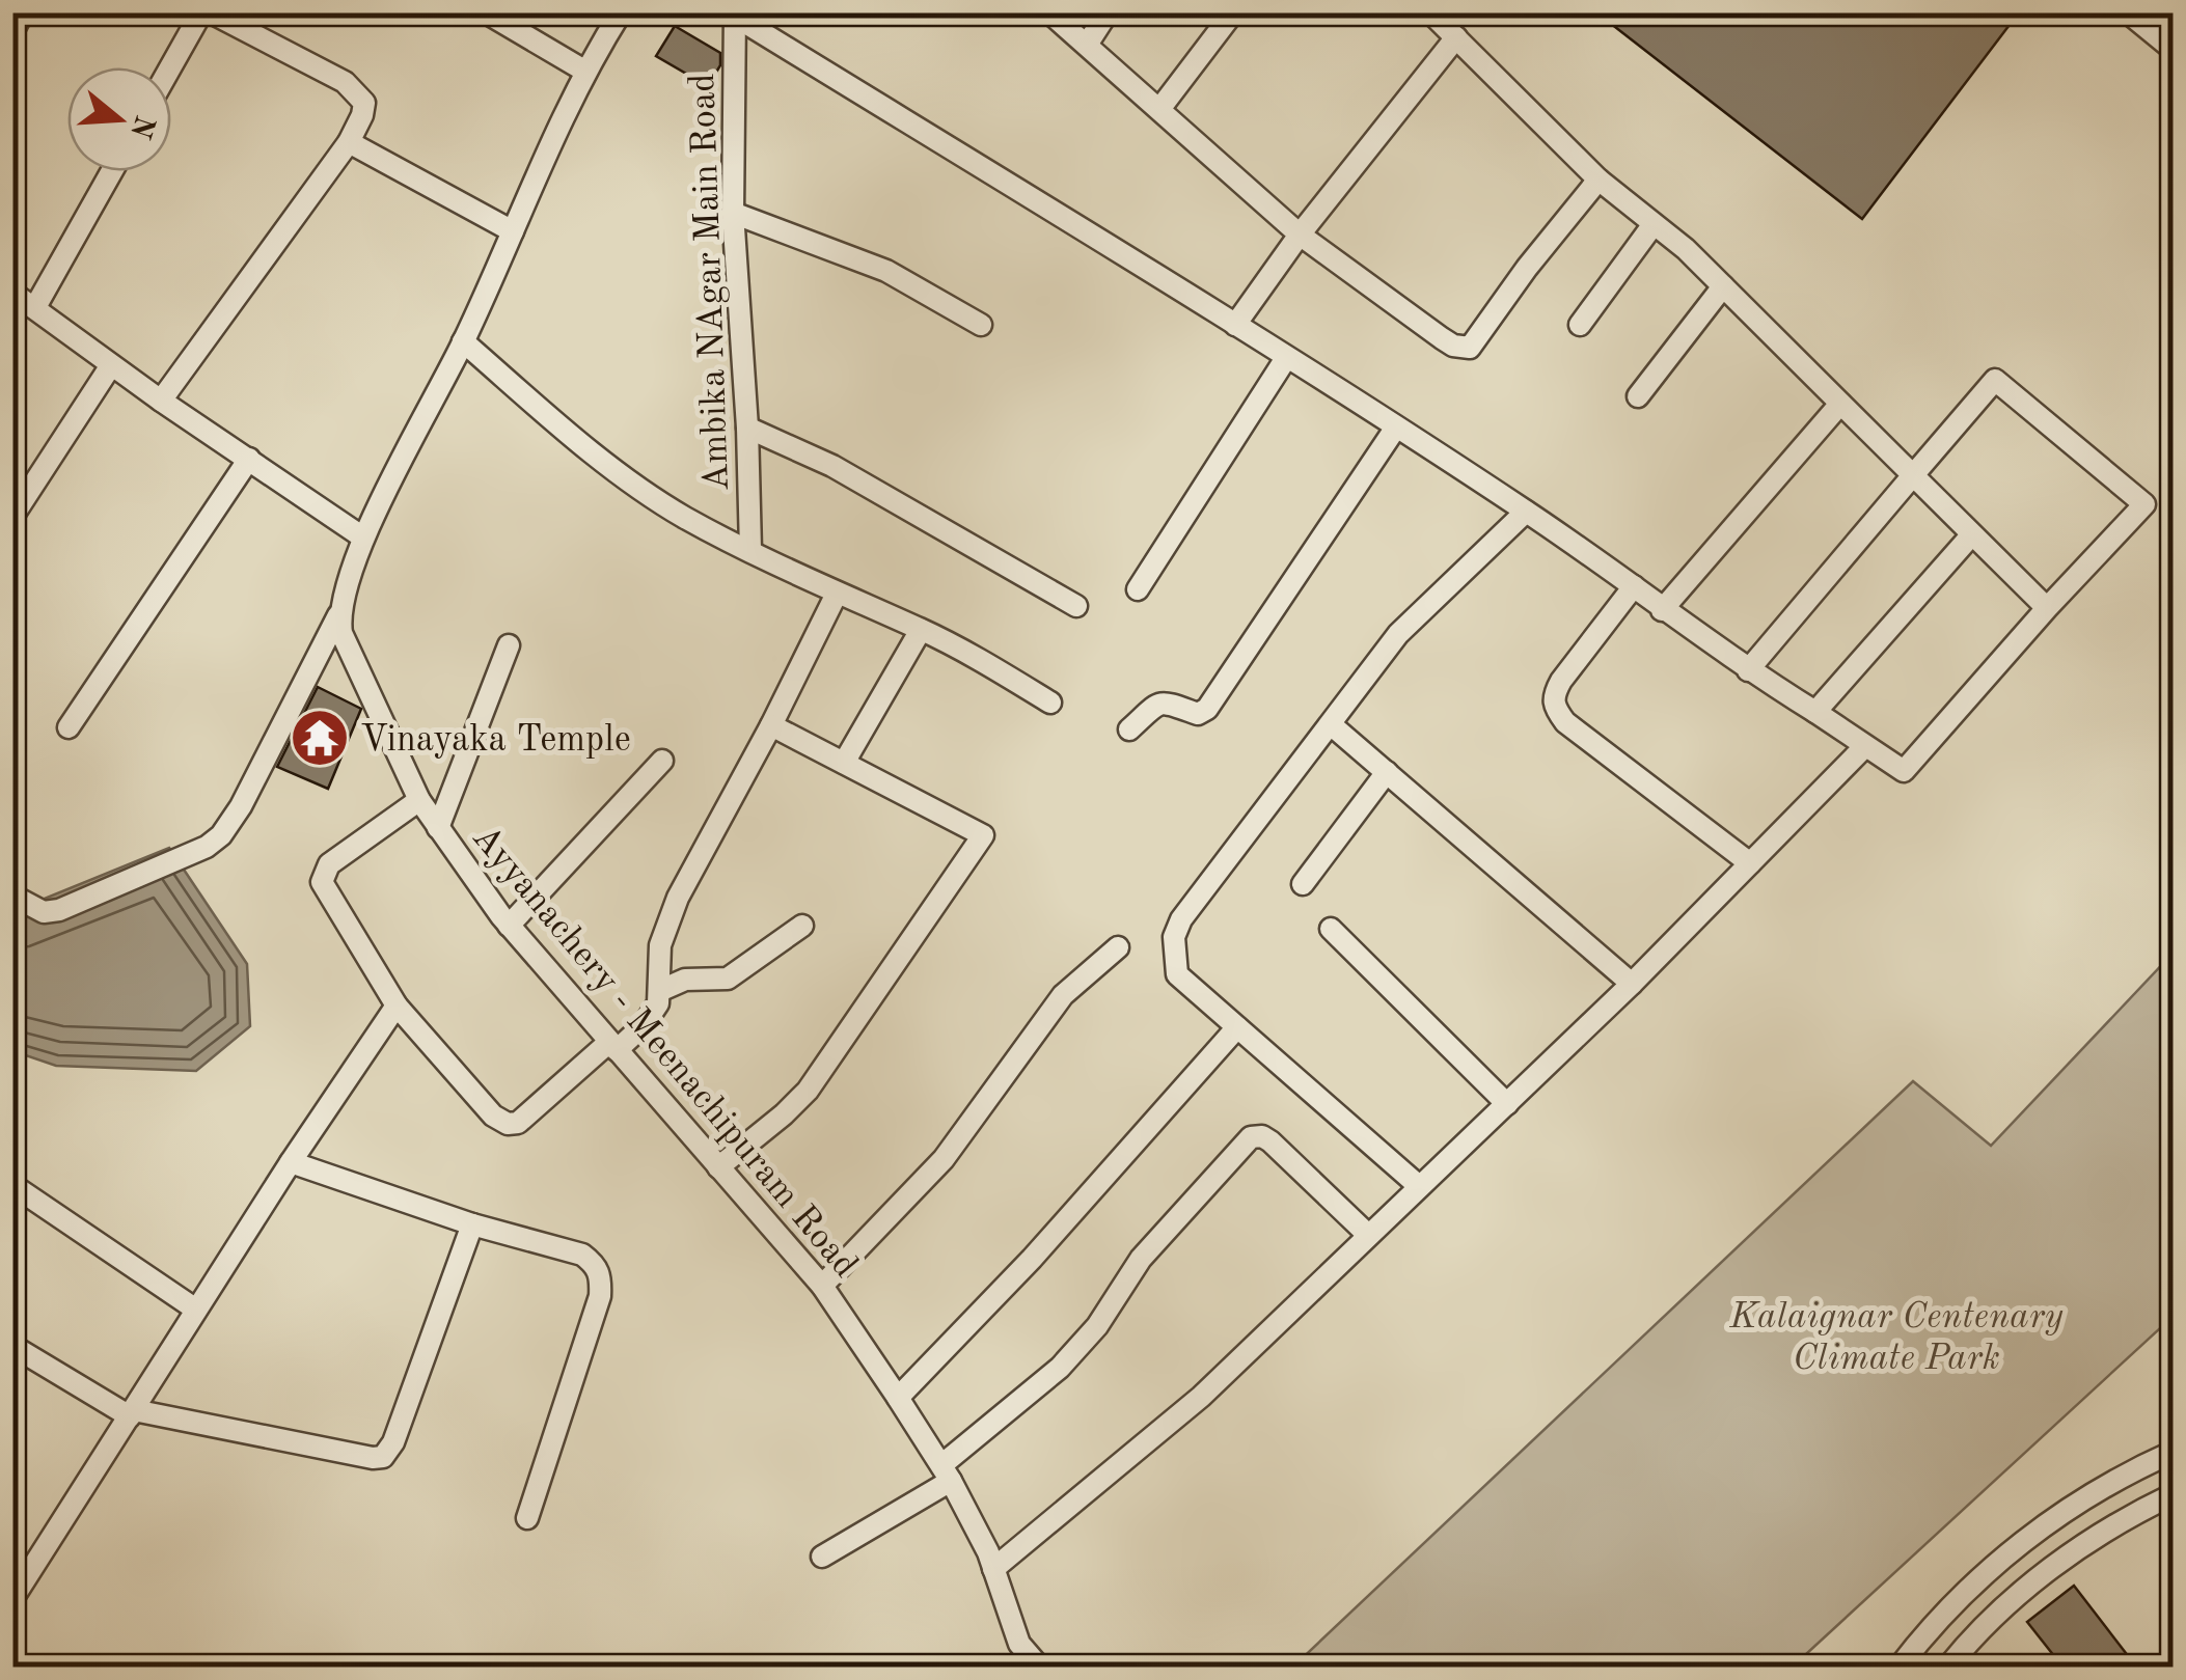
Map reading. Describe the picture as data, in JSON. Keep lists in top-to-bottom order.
{
  "streets": {
    "street": ["Ambika NAgar Main Road", "Ayyanachery - Meenachipuram Road"]
  },
  "parks": ["Kalaignar Centenary Climate Park"],
  "places": {
    "temple": ["Vinayaka Temple"]
  },
  "north": "right"
}
